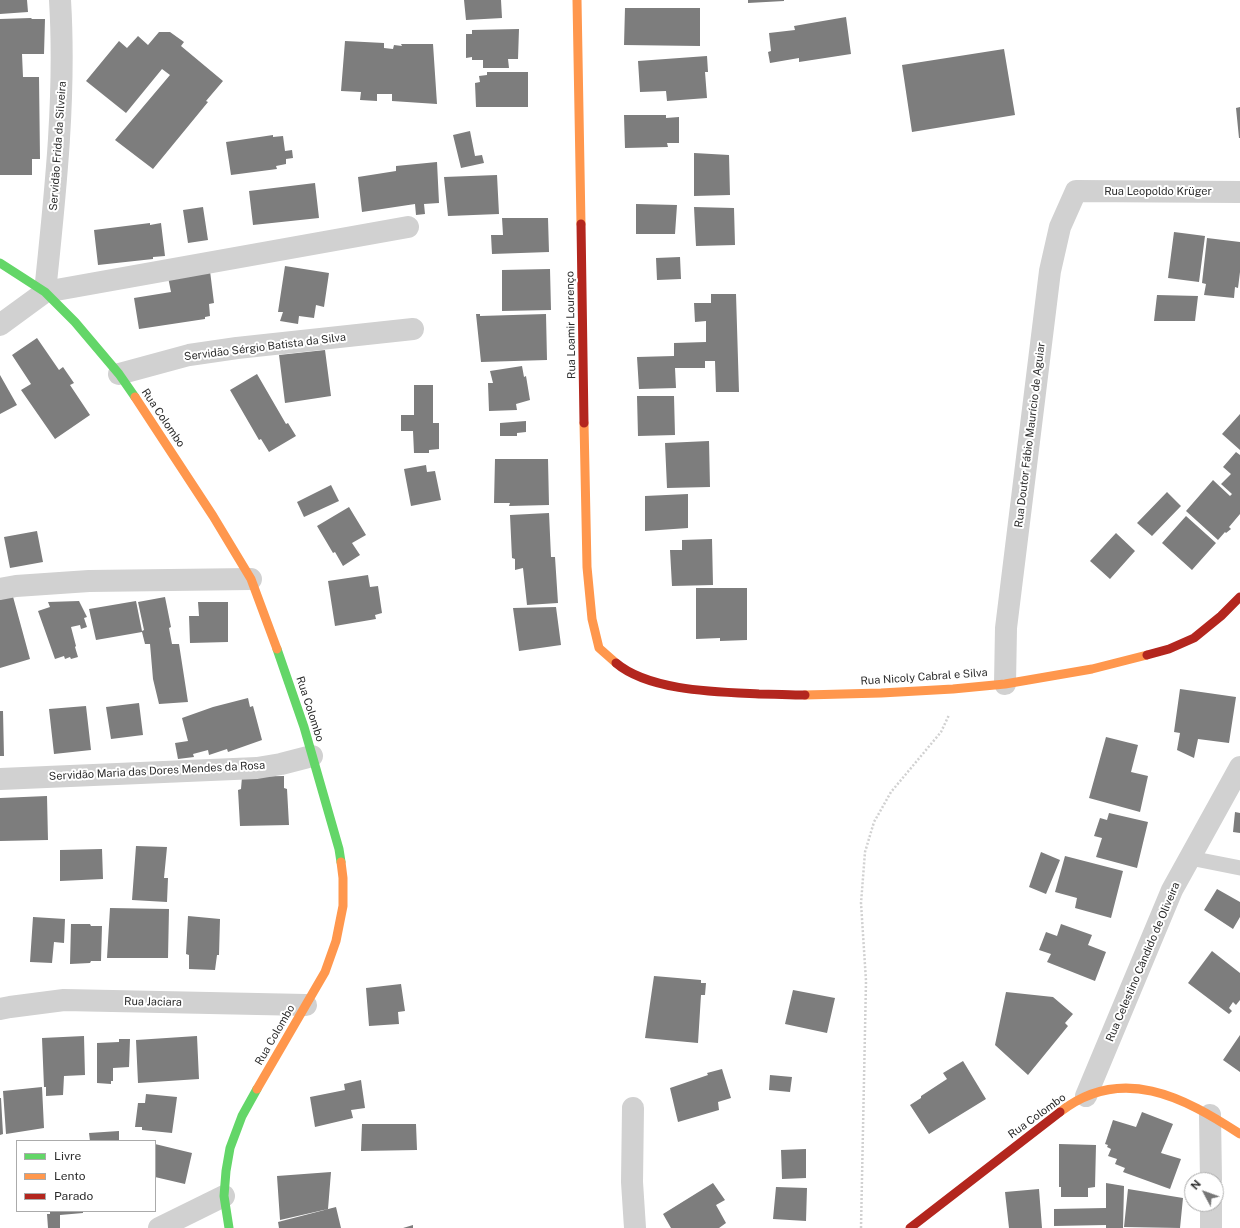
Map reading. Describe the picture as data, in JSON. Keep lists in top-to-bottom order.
{
  "streets": {
    "street": [
      "Servidão Frida da Silveira",
      "Rua Leopoldo Krüger",
      "Rua Loamir Lourenço",
      "Servidão Sérgio Batista da Silva",
      "Rua Colombo",
      "Rua Doutor Fábio Maurício de Aguiar",
      "Rua Nicoly Cabral e Silva",
      "Servidão Maria das Dores Mendes da Rosa",
      "Rua Celestino Cândido de Oliveira",
      "Rua Jaciara"
    ]
  },
  "crossings": [
    ["Servidão Frida da Silveira", "Rua Colombo"],
    ["Rua Leopoldo Krüger", "Rua Doutor Fábio Maurício de Aguiar"],
    ["Rua Loamir Lourenço", "Rua Nicoly Cabral e Silva"],
    ["Servidão Sérgio Batista da Silva", "Rua Colombo"],
    ["Rua Colombo", "Servidão Maria das Dores Mendes da Rosa"],
    ["Rua Colombo", "Rua Celestino Cândido de Oliveira"],
    ["Rua Colombo", "Rua Jaciara"],
    ["Rua Doutor Fábio Maurício de Aguiar", "Rua Nicoly Cabral e Silva"]
  ],
  "legend": ["Livre", "Lento", "Parado"],
  "north": "top left"
}
